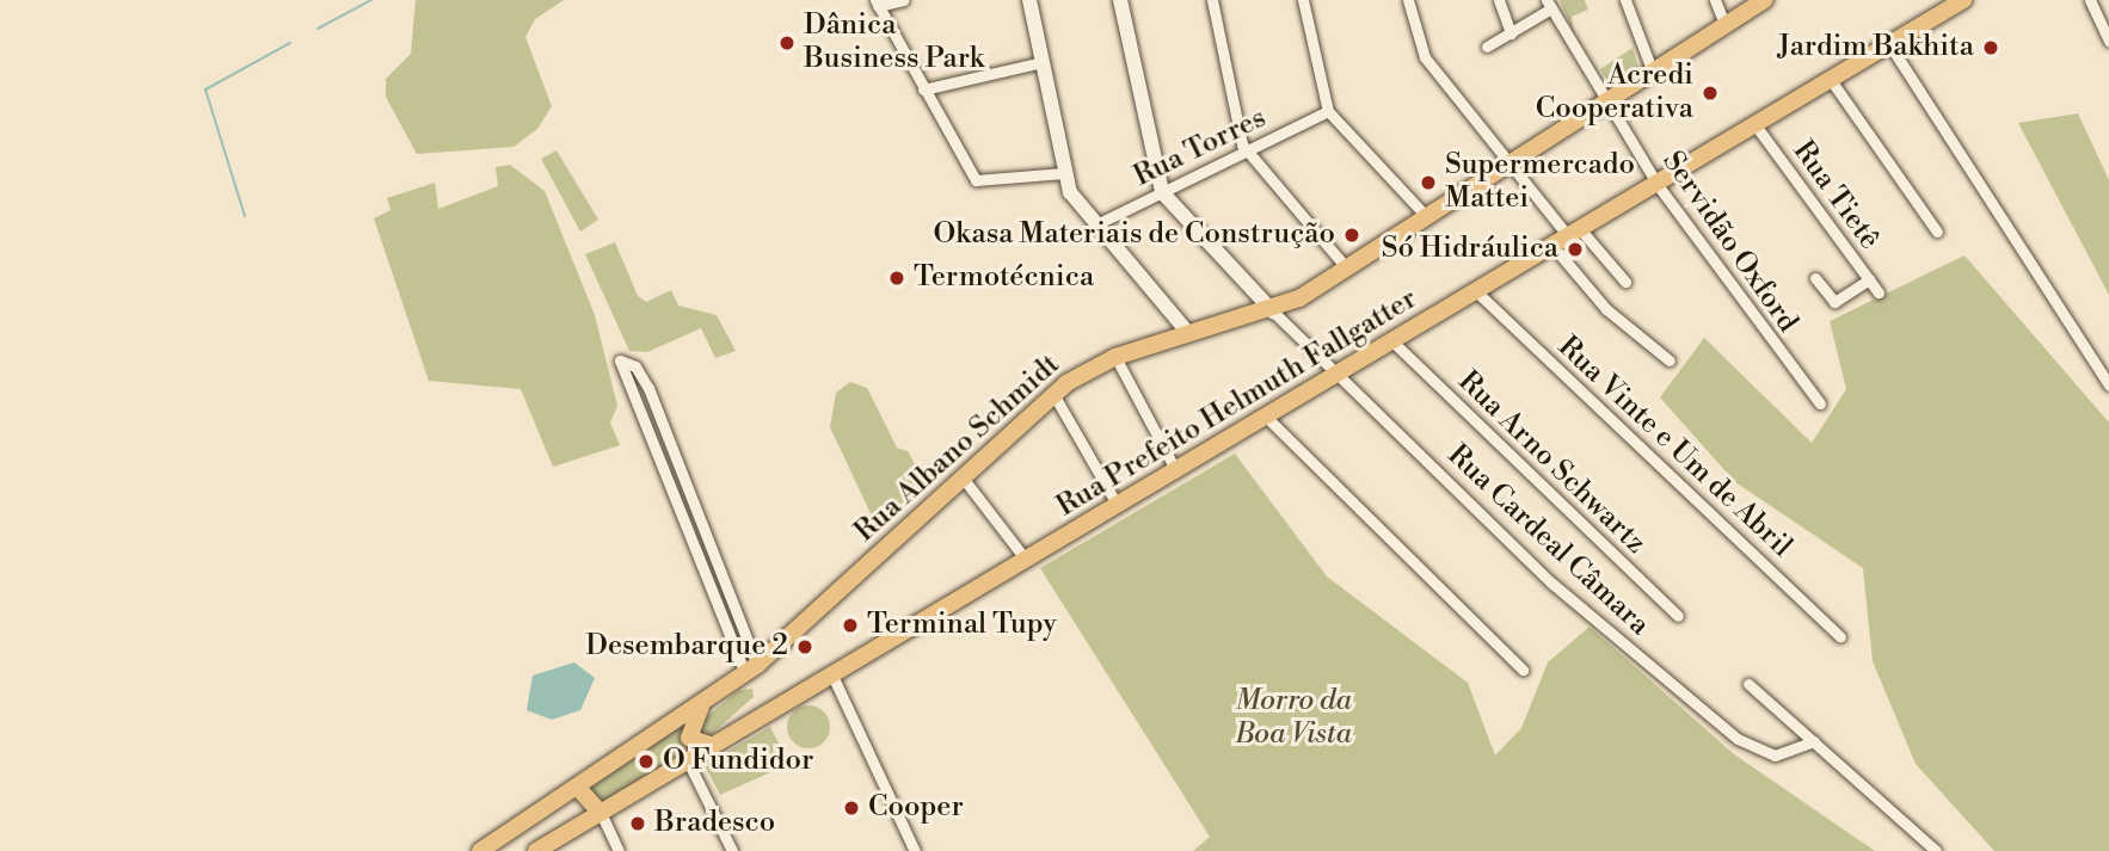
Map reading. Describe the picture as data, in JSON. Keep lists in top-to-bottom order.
{
  "streets": {
    "main road": ["Rua Prefeito Helmuth Fallgatter", "Rua Albano Schmidt"],
    "street": [
      "Rua Torres",
      "Rua Tietê",
      "Servidão Oxford",
      "Rua Vinte e Um de Abril",
      "Rua Arno Schwartz",
      "Rua Cardeal Câmara"
    ]
  },
  "crossings": [
    ["Rua Tietê", "Rua Prefeito Helmuth Fallgatter"],
    ["Servidão Oxford", "Rua Prefeito Helmuth Fallgatter"],
    ["Servidão Oxford", "Rua Albano Schmidt"],
    ["Rua Prefeito Helmuth Fallgatter", "Rua Vinte e Um de Abril"],
    ["Rua Prefeito Helmuth Fallgatter", "Rua Arno Schwartz"],
    ["Rua Prefeito Helmuth Fallgatter", "Rua Cardeal Câmara"],
    ["Rua Albano Schmidt", "Rua Cardeal Câmara"]
  ],
  "parks": ["Morro da Boa Vista"],
  "places": [
    "Dânica Business Park",
    "Jardim Bakhita",
    "Acredi Cooperativa",
    "Supermercado Mattei",
    "Okasa Materiais de Construção",
    "Só Hidráulica",
    "Termotécnica",
    "Terminal Tupy",
    "Desembarque 2",
    "O Fundidor",
    "Cooper",
    "Bradesco"
  ]
}
